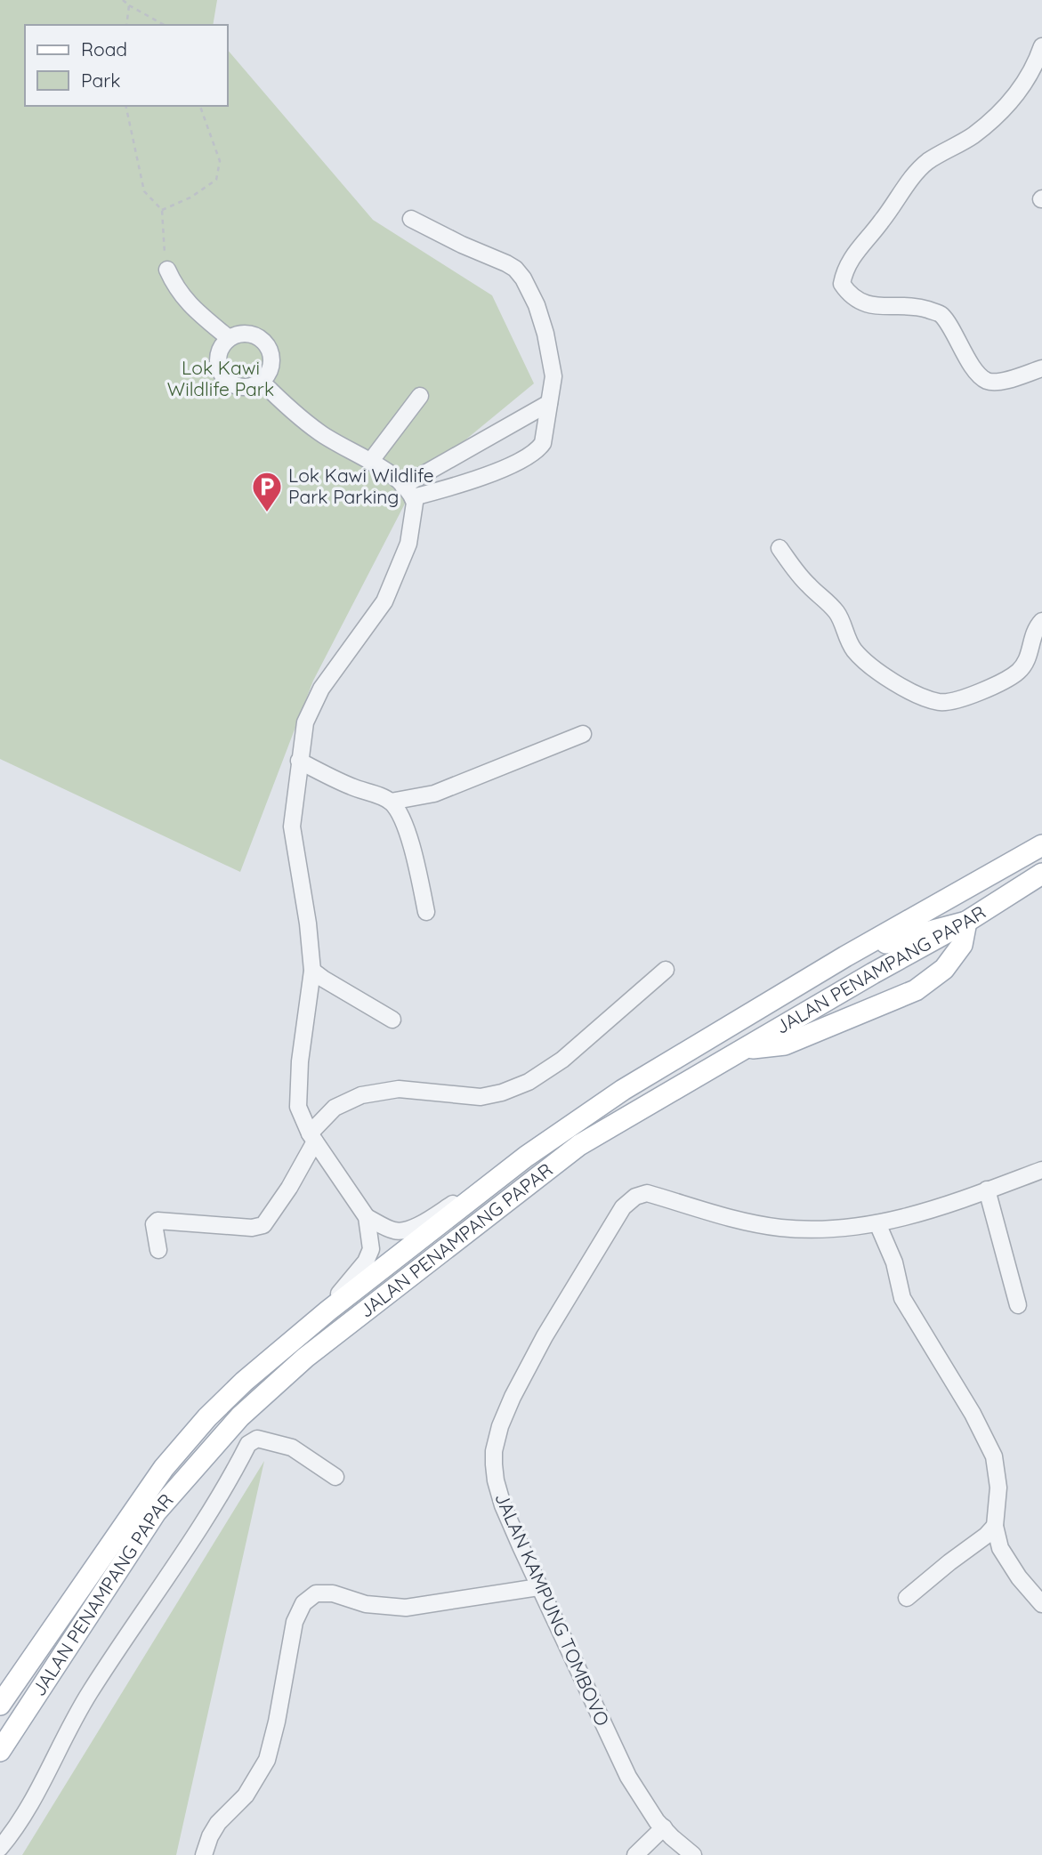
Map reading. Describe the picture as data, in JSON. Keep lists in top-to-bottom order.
{
  "streets": {
    "main road": ["JALAN PENAMPANG PAPAR"],
    "street": ["JALAN KAMPUNG TOMBOVO"]
  },
  "parks": ["Lok Kawi Wildlife Park"],
  "places": {
    "parking": ["Lok Kawi Wildlife Park Parking"]
  },
  "legend": ["Road", "Park"]
}
